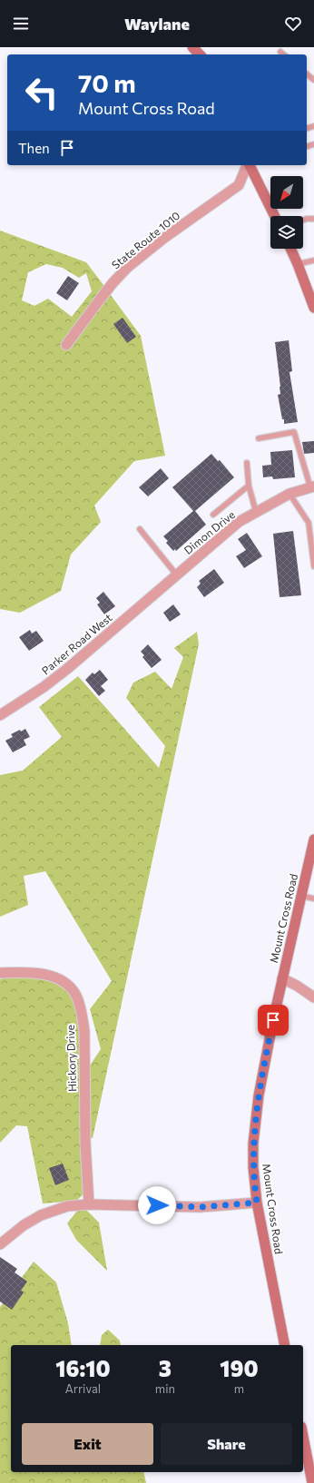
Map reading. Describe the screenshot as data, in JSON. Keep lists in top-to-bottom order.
{
  "streets": {
    "main road": ["Mount Cross Road"],
    "street": [
      "State Route 1010",
      "Dimon Drive",
      "Parker Road West",
      "Hickory Drive"
    ]
  },
  "crossings": [
    ["Dimon Drive", "Parker Road West"]
  ],
  "north": "bottom left",
  "page": {
    "header": "Waylane",
    "turn": ["70 m", "Mount Cross Road"],
    "then": "Then",
    "eta": [
      "16:10",
      "Arrival",
      "3",
      "min",
      "190",
      "m"
    ],
    "buttons": ["Exit", "Share"]
  }
}
